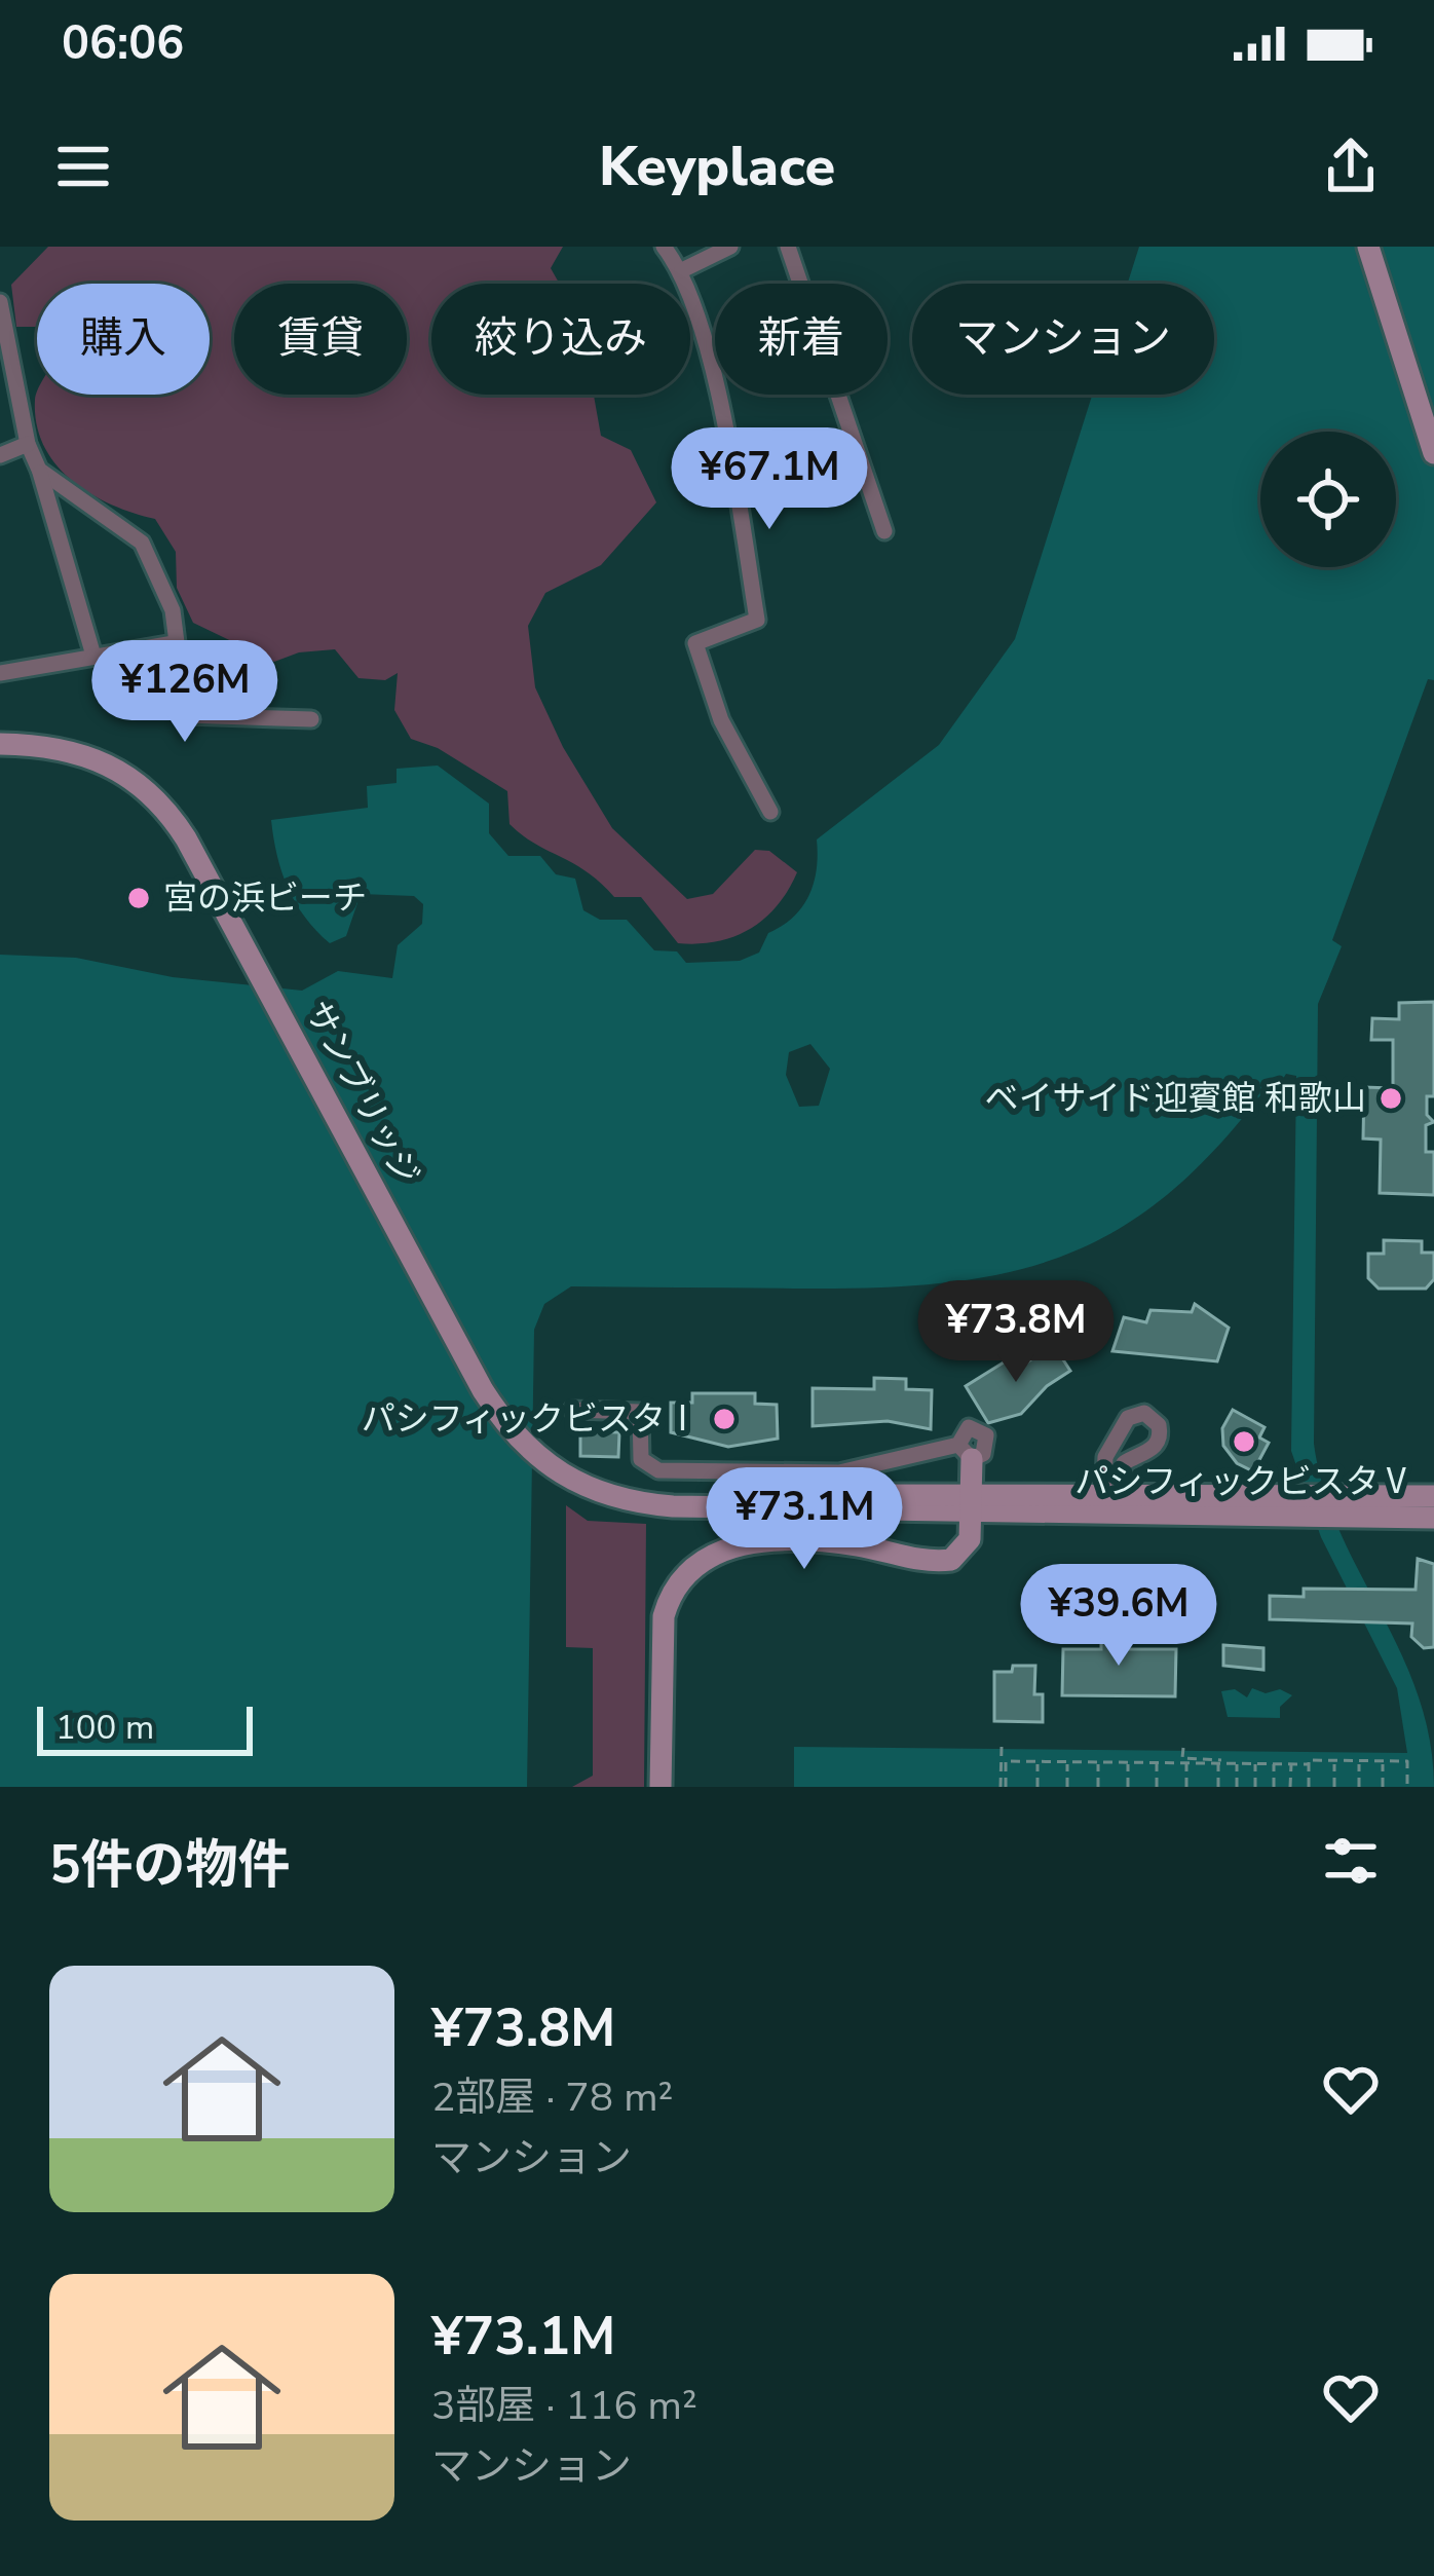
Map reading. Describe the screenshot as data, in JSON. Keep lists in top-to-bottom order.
{
  "streets": {
    "street": ["サンブリッジ"]
  },
  "places": [
    "宮の浜ビーチ",
    "ベイサイド迎賓館 和歌山",
    "パシフィックビスタⅠ",
    "パシフィックビスタⅤ"
  ],
  "scale_bar": "100 m",
  "page": {
    "status": "06:06",
    "header": "Keyplace",
    "chip": [
      "購入",
      "賃貸",
      "絞り込み",
      "新着",
      "マンション"
    ],
    "price": [
      "¥67.1M",
      "¥126M",
      "¥73.8M",
      "¥73.1M",
      "¥39.6M"
    ],
    "scale": "100 m",
    "heading": "5件の物件",
    "list": [
      {
        "name": "¥73.8M",
        "note": "2部屋 · 78 m² · マンション"
      },
      {
        "name": "¥73.1M",
        "note": "3部屋 · 116 m² · マンション"
      }
    ]
  }
}
